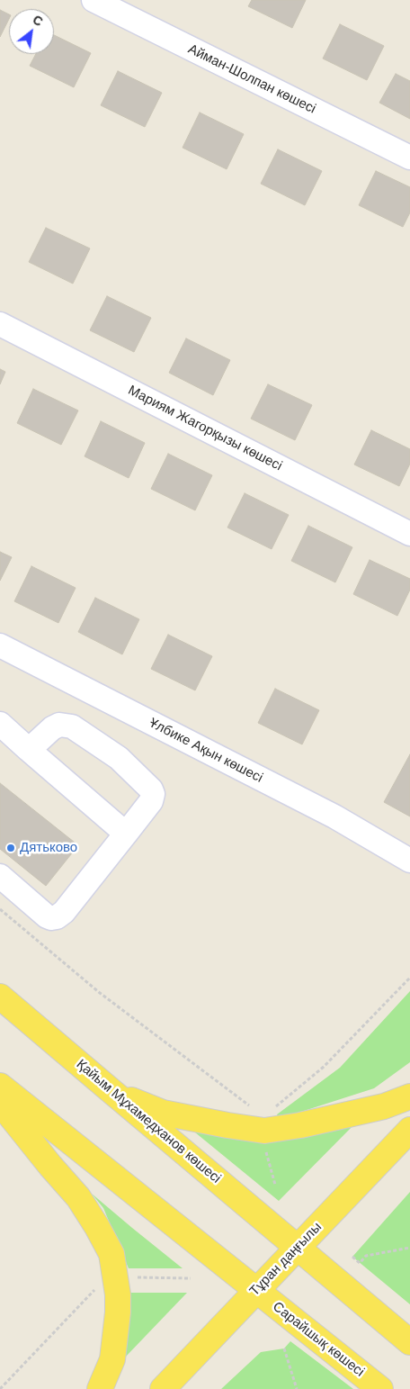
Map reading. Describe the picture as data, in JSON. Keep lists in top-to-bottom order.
{
  "streets": {
    "main road": ["Қайым Мұхамедханов көшесі", "Тұран даңғылы", "Сарайшық көшесі"],
    "street": ["Айман-Шолпан көшесі", "Мариям Жагорқызы көшесі", "Ұлбике Ақын көшесі"]
  },
  "crossings": [
    ["Қайым Мұхамедханов көшесі", "Тұран даңғылы"],
    ["Тұран даңғылы", "Сарайшық көшесі"]
  ],
  "places": ["Дятьково"],
  "north": "top right"
}
